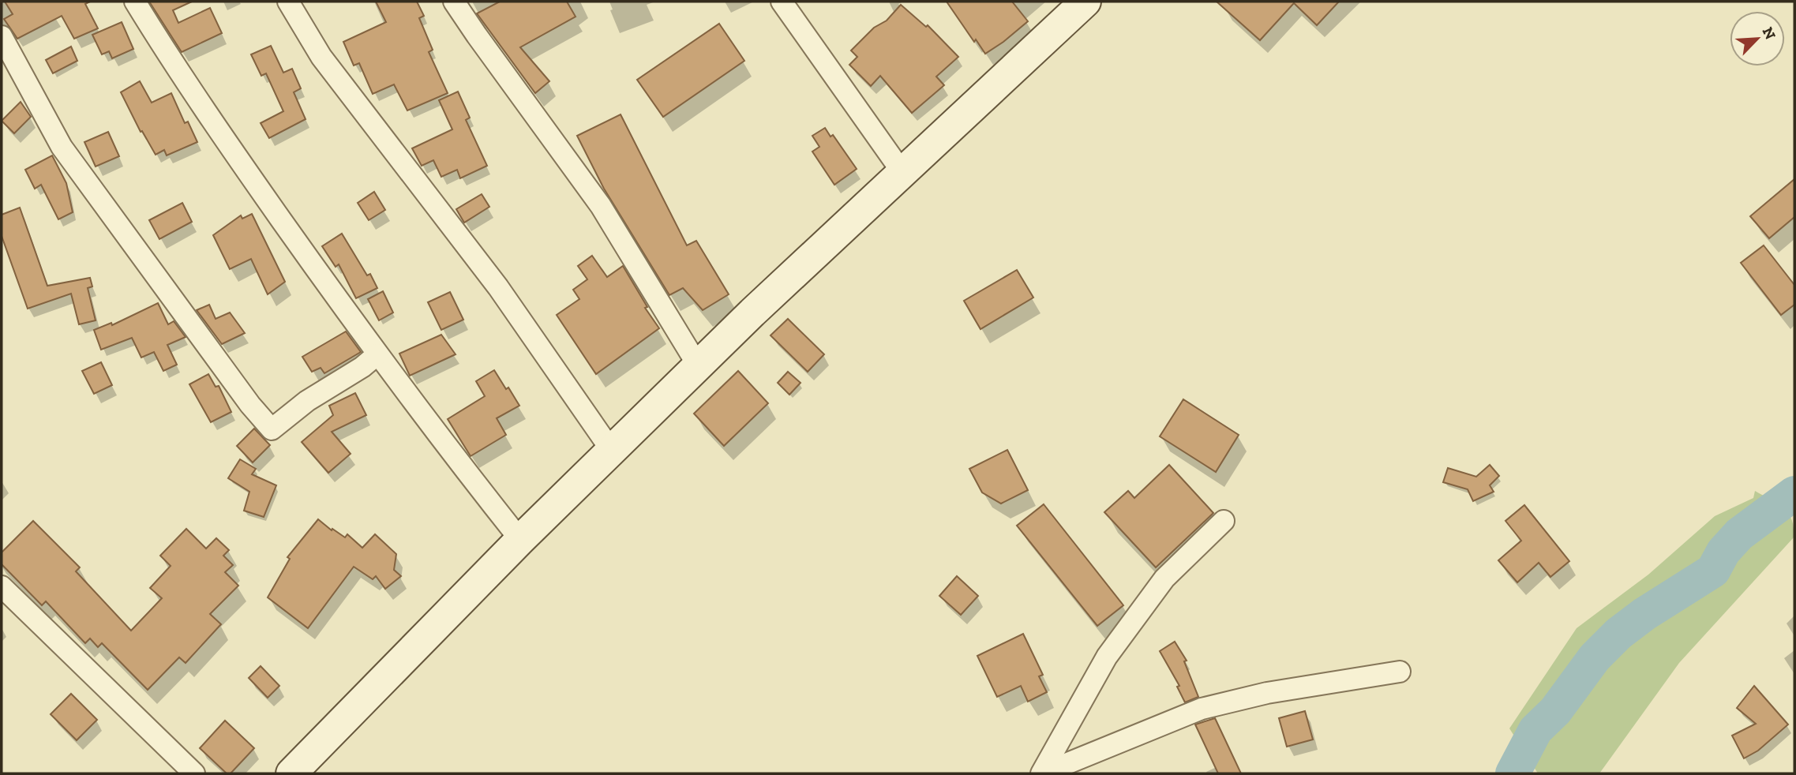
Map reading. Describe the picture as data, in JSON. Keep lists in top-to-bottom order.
{
  "north": "top right"
}
